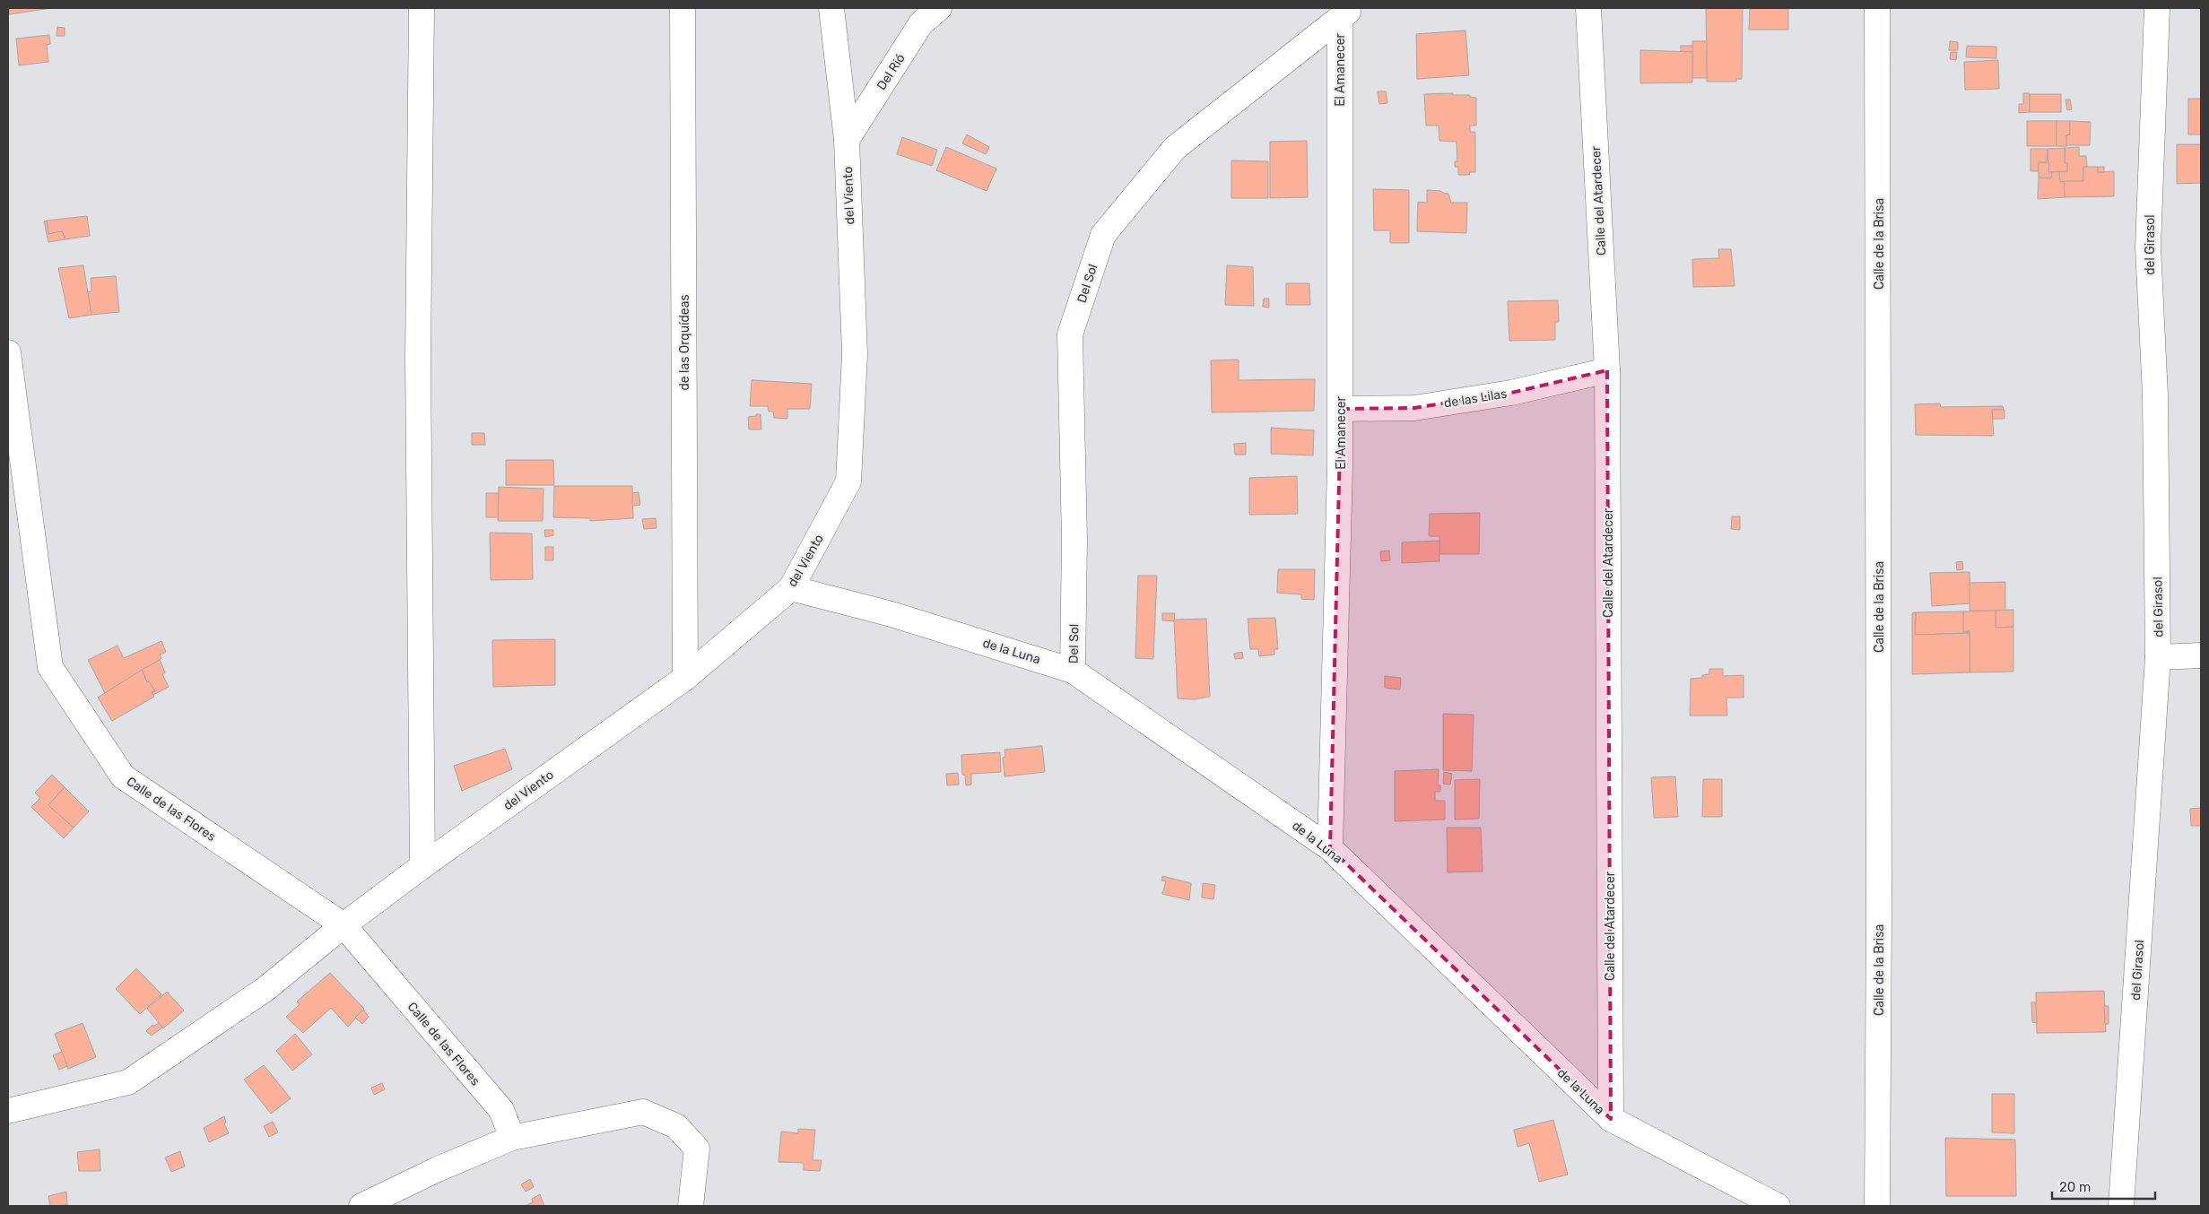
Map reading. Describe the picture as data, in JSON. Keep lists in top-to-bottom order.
{
  "streets": {
    "street": [
      "El Amanecer",
      "Del Rió",
      "del Viento",
      "Calle del Atardecer",
      "Calle de la Brisa",
      "del Girasol",
      "Del Sol",
      "de las Orquídeas",
      "de las Lilas",
      "de la Luna",
      "Calle de las Flores"
    ]
  },
  "crossings": [
    ["El Amanecer", "Del Sol"],
    ["El Amanecer", "de las Lilas"],
    ["El Amanecer", "de la Luna"],
    ["Del Rió", "del Viento"],
    ["del Viento", "de las Orquídeas"],
    ["del Viento", "de la Luna"],
    ["del Viento", "Calle de las Flores"],
    ["Calle del Atardecer", "de las Lilas"],
    ["Calle del Atardecer", "de la Luna"],
    ["Del Sol", "de la Luna"]
  ],
  "scale_bar": "20 m"
}
